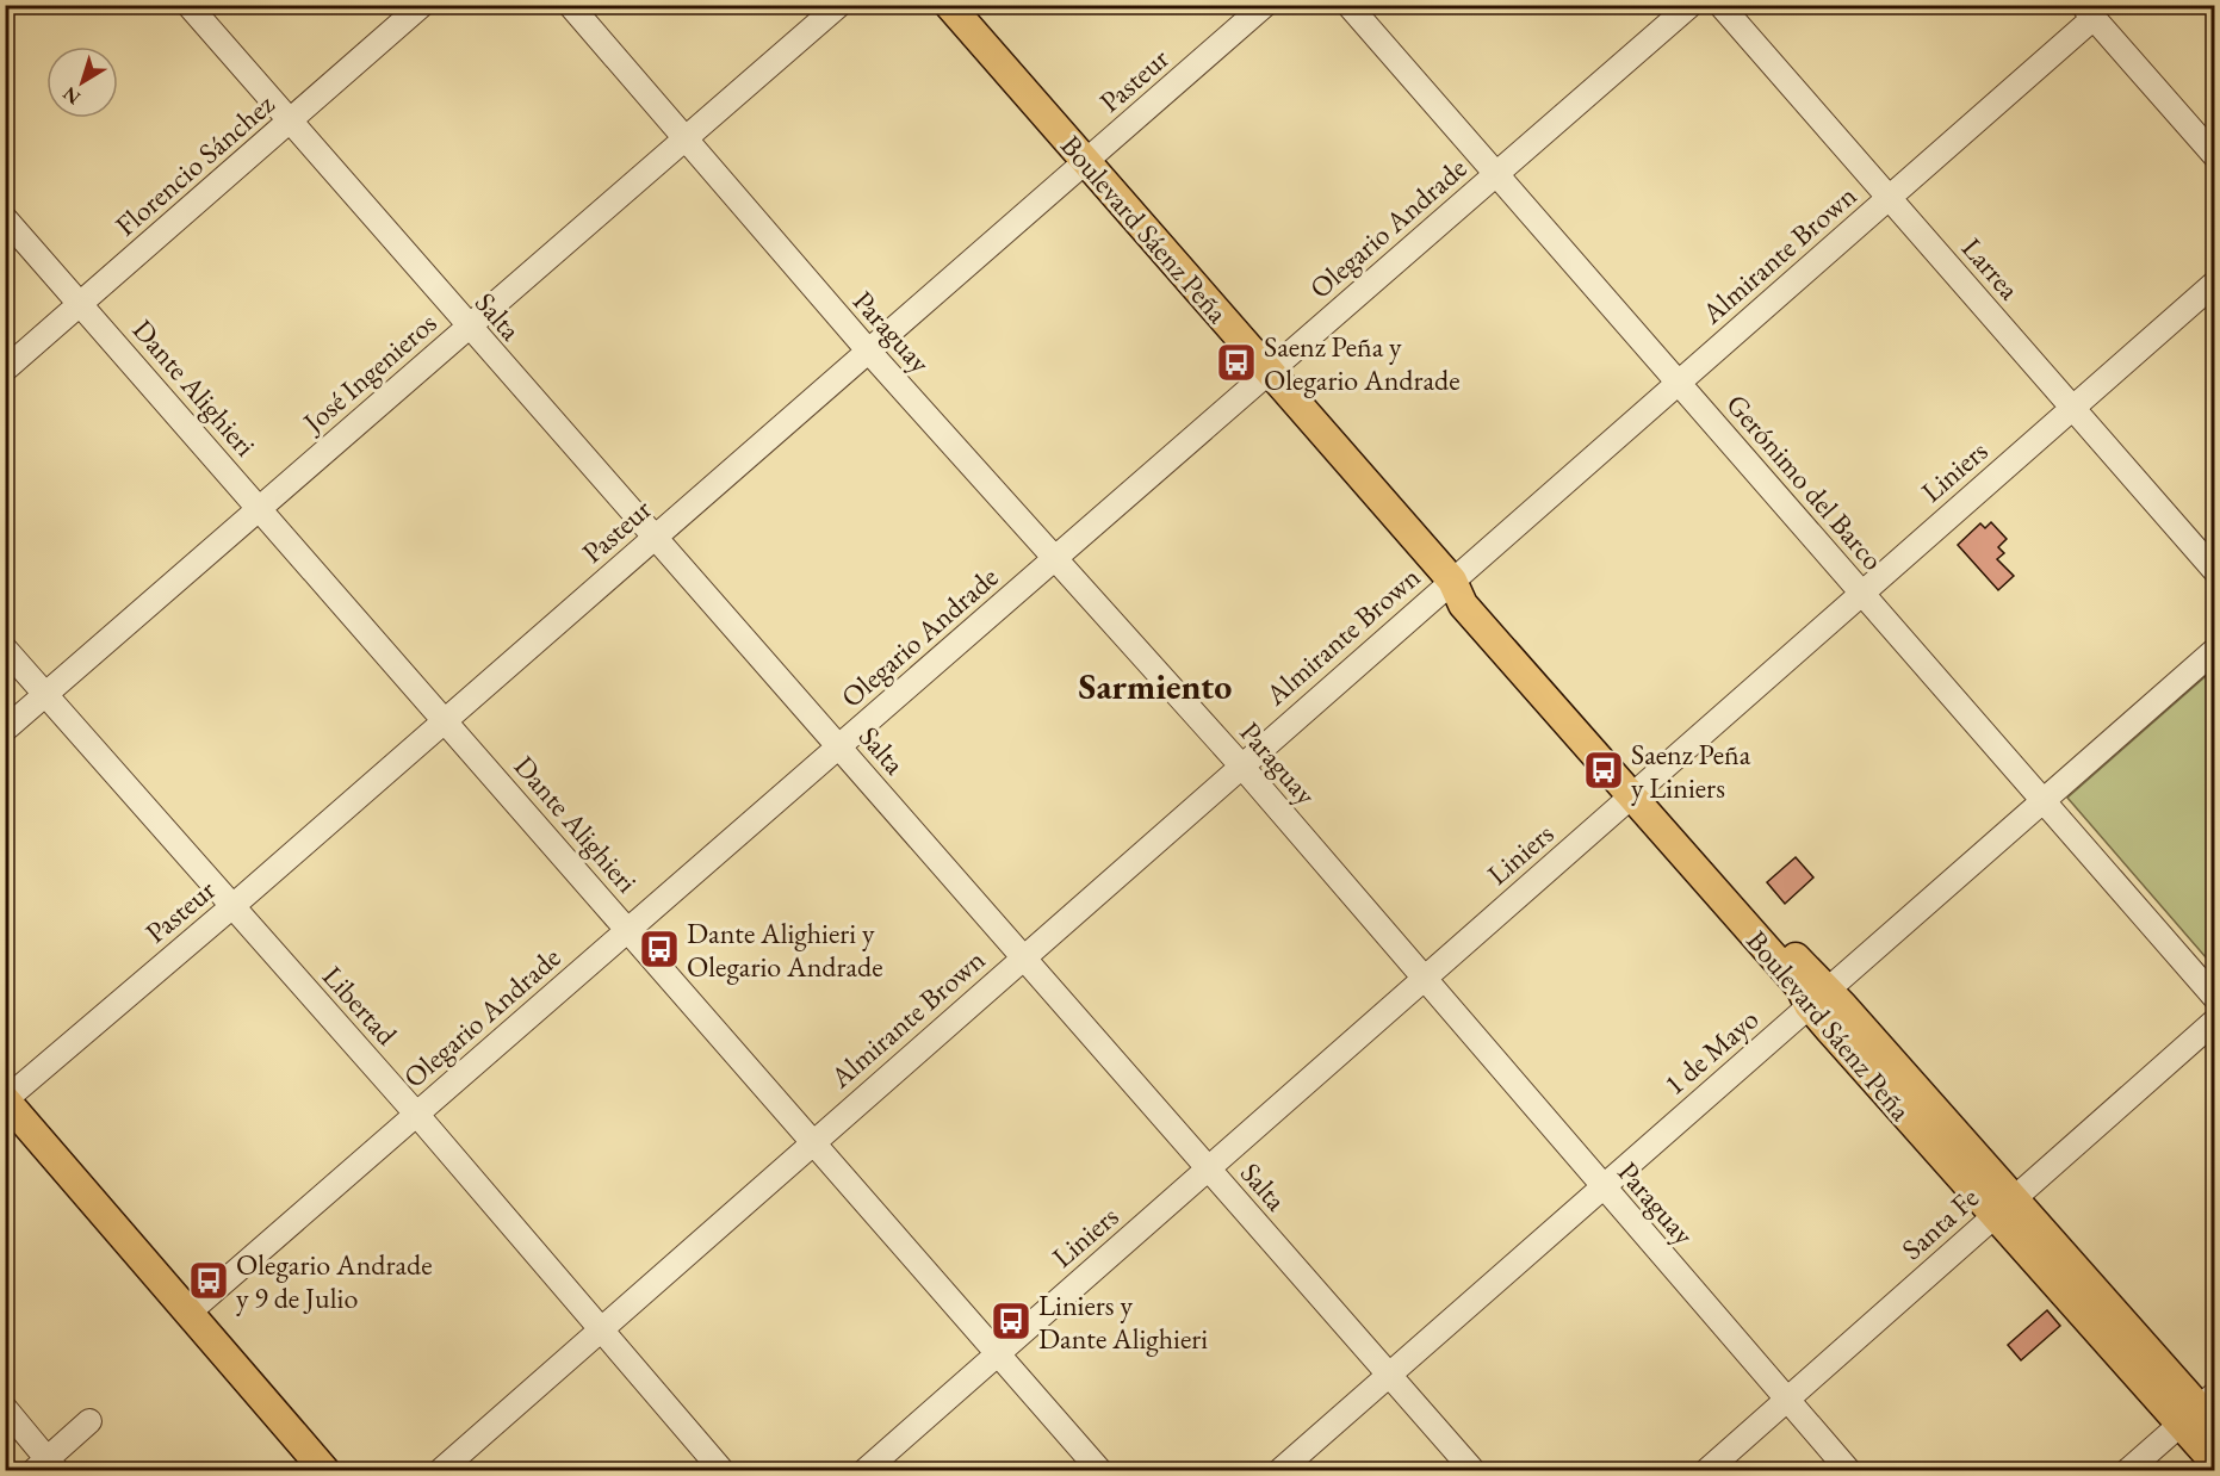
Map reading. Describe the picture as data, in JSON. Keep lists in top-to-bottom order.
{
  "streets": {
    "main road": ["Boulevard Sáenz Peña"],
    "street": [
      "Pasteur",
      "Florencio Sánchez",
      "Olegario Andrade",
      "Almirante Brown",
      "Larrea",
      "Salta",
      "Paraguay",
      "José Ingenieros",
      "Dante Alighieri",
      "Liniers",
      "Gerónimo del Barco",
      "Libertad",
      "1 de Mayo",
      "Santa Fe"
    ]
  },
  "crossings": [
    ["Pasteur", "Boulevard Sáenz Peña"],
    ["Pasteur", "Salta"],
    ["Pasteur", "Paraguay"],
    ["Pasteur", "Dante Alighieri"],
    ["Pasteur", "Libertad"],
    ["Florencio Sánchez", "Salta"],
    ["Florencio Sánchez", "Dante Alighieri"],
    ["Olegario Andrade", "Boulevard Sáenz Peña"],
    ["Olegario Andrade", "Salta"],
    ["Olegario Andrade", "Paraguay"],
    ["Olegario Andrade", "Dante Alighieri"],
    ["Olegario Andrade", "Gerónimo del Barco"],
    ["Olegario Andrade", "Libertad"],
    ["Boulevard Sáenz Peña", "Almirante Brown"],
    ["Boulevard Sáenz Peña", "Liniers"],
    ["Boulevard Sáenz Peña", "1 de Mayo"],
    ["Boulevard Sáenz Peña", "Santa Fe"],
    ["Almirante Brown", "Larrea"],
    ["Almirante Brown", "Salta"],
    ["Almirante Brown", "Paraguay"],
    ["Almirante Brown", "Dante Alighieri"],
    ["Almirante Brown", "Gerónimo del Barco"],
    ["Almirante Brown", "Libertad"],
    ["Larrea", "Liniers"],
    ["Salta", "José Ingenieros"],
    ["Salta", "Liniers"],
    ["Salta", "1 de Mayo"],
    ["Paraguay", "José Ingenieros"],
    ["Paraguay", "Liniers"],
    ["Paraguay", "1 de Mayo"],
    ["Paraguay", "Santa Fe"],
    ["José Ingenieros", "Dante Alighieri"],
    ["José Ingenieros", "Libertad"],
    ["Dante Alighieri", "Liniers"],
    ["Liniers", "Gerónimo del Barco"],
    ["Gerónimo del Barco", "1 de Mayo"]
  ],
  "districts": ["Sarmiento"],
  "places": {
    "bus stop": [
      "Saenz Peña y Olegario Andrade",
      "Saenz Peña y Liniers",
      "Dante Alighieri y Olegario Andrade",
      "Olegario Andrade y 9 de Julio",
      "Liniers y Dante Alighieri"
    ]
  },
  "north": "bottom left"
}
